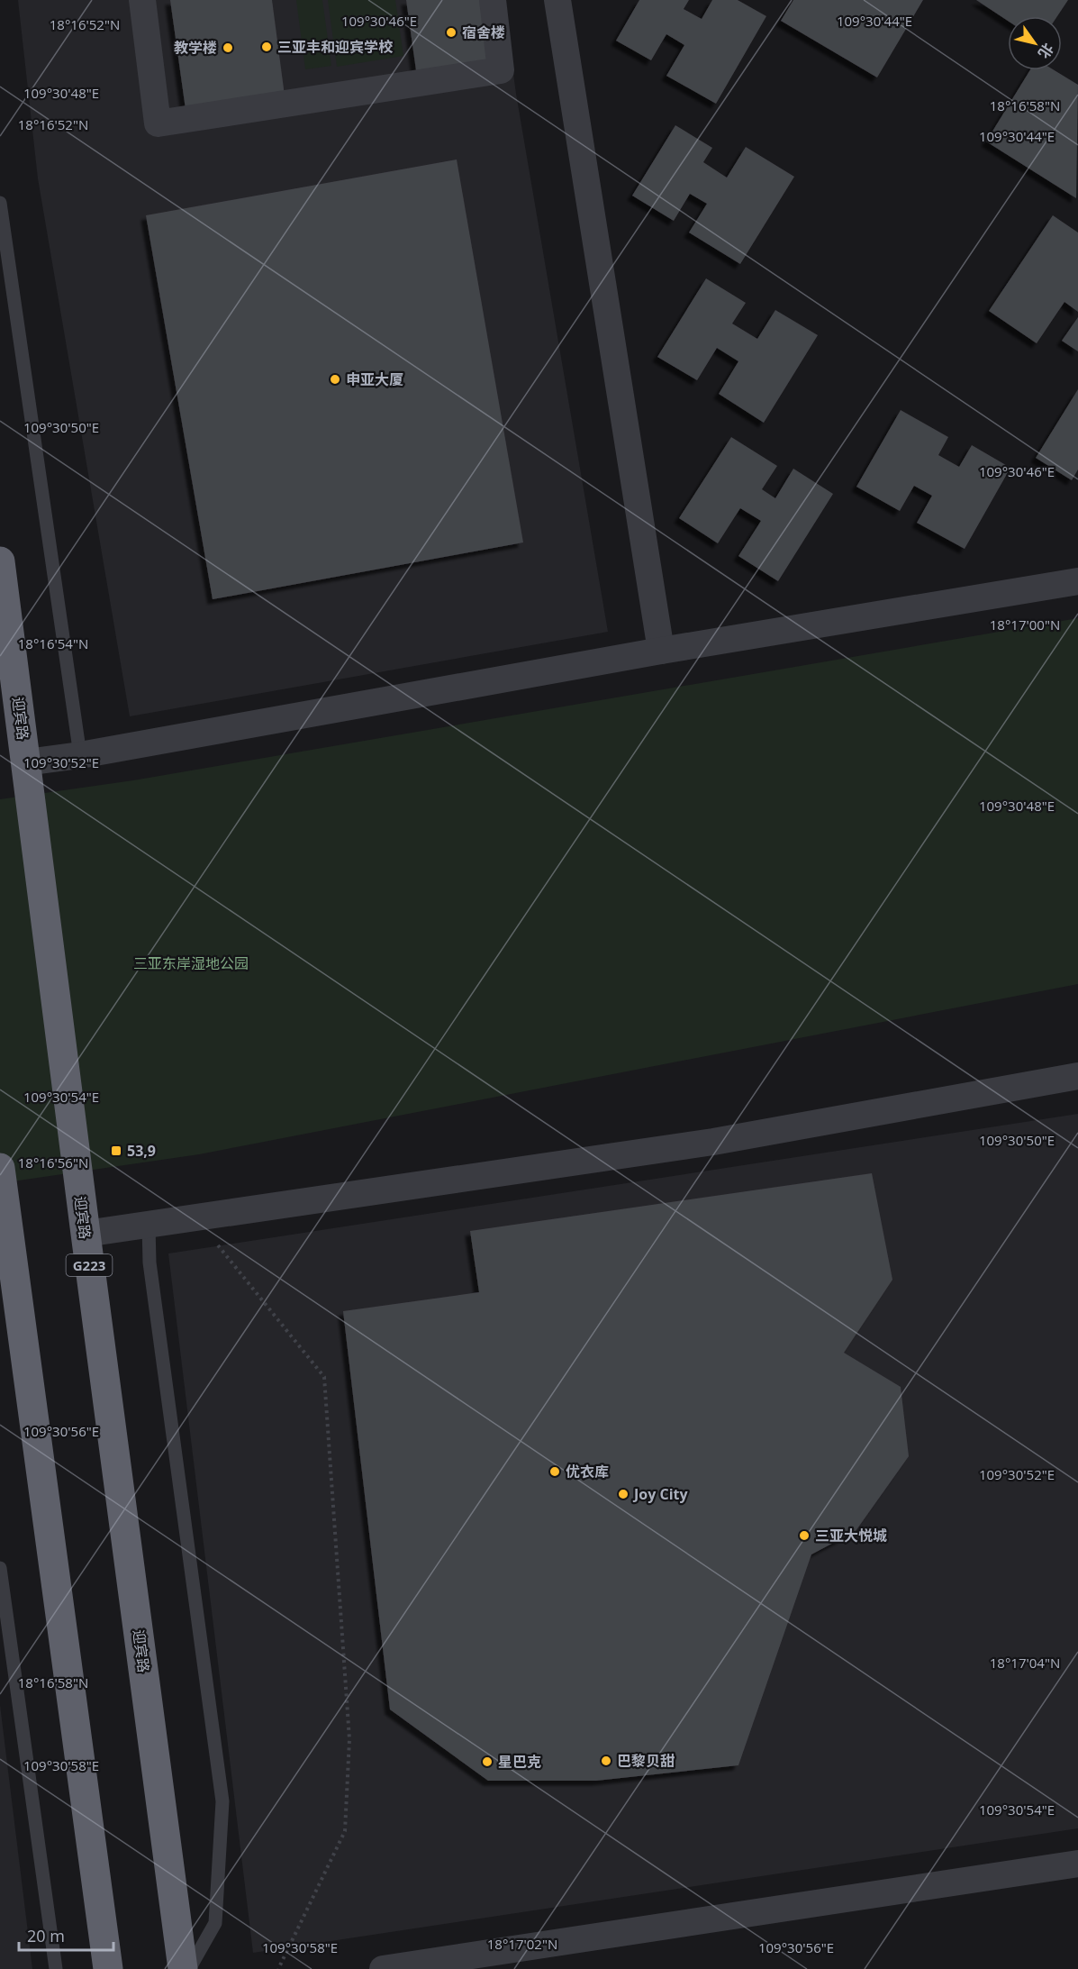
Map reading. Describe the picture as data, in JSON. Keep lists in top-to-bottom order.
{
  "streets": {
    "highway": ["迎宾路", "G223"]
  },
  "parks": ["三亚东岸湿地公园"],
  "places": {
    "other": [
      "宿舍楼",
      "三亚丰和迎宾学校",
      "教学楼",
      "申亚大厦",
      "优衣库",
      "Joy City",
      "三亚大悦城",
      "巴黎贝甜",
      "星巴克"
    ],
    "transit": ["53,9"]
  },
  "scale_bar": "20 m",
  "north": "bottom right",
  "coordinates": [
    "109°30'46\"E",
    "109°30'44\"E",
    "18°16'52\"N",
    "109°30'48\"E",
    "18°16'58\"N",
    "109°30'50\"E",
    "18°17'00\"N",
    "18°16'54\"N",
    "109°30'52\"E",
    "109°30'54\"E",
    "18°16'56\"N",
    "109°30'56\"E",
    "18°17'04\"N",
    "109°30'58\"E",
    "18°17'02\"N"
  ]
}
